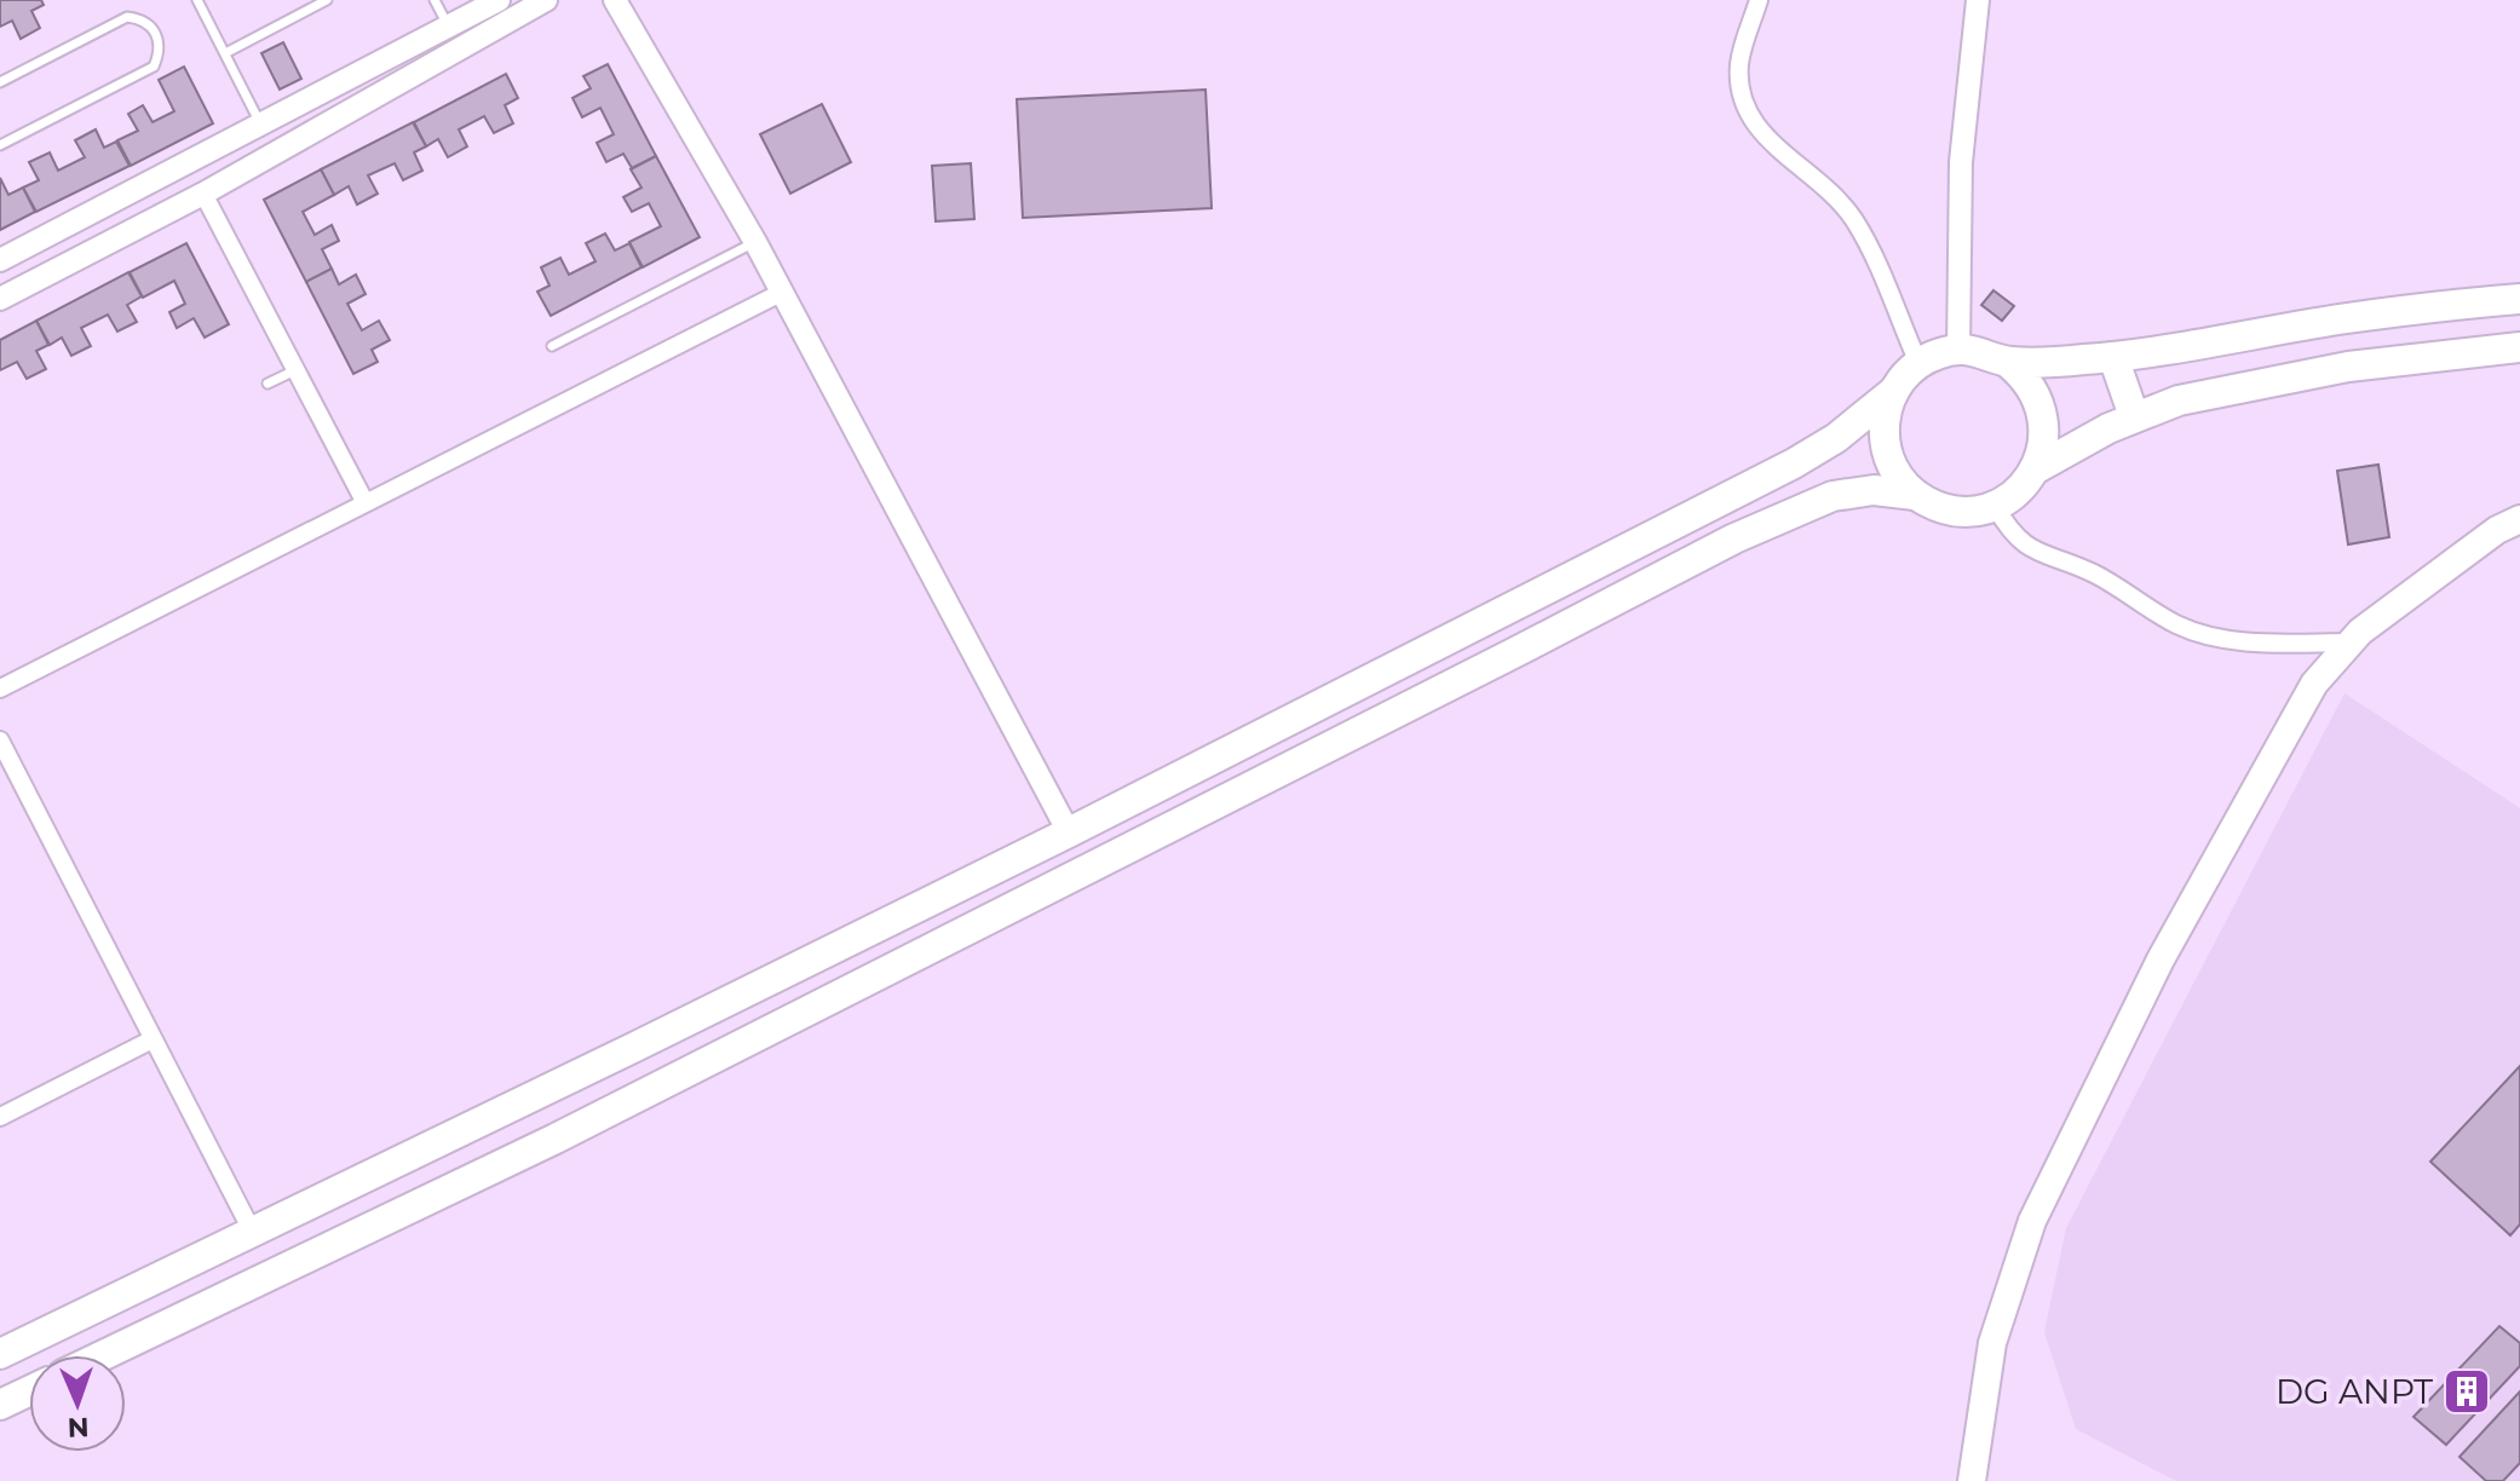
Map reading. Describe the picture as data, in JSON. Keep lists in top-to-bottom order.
{
  "places": {
    "building": ["DG ANPT"]
  },
  "north": "bottom"
}
